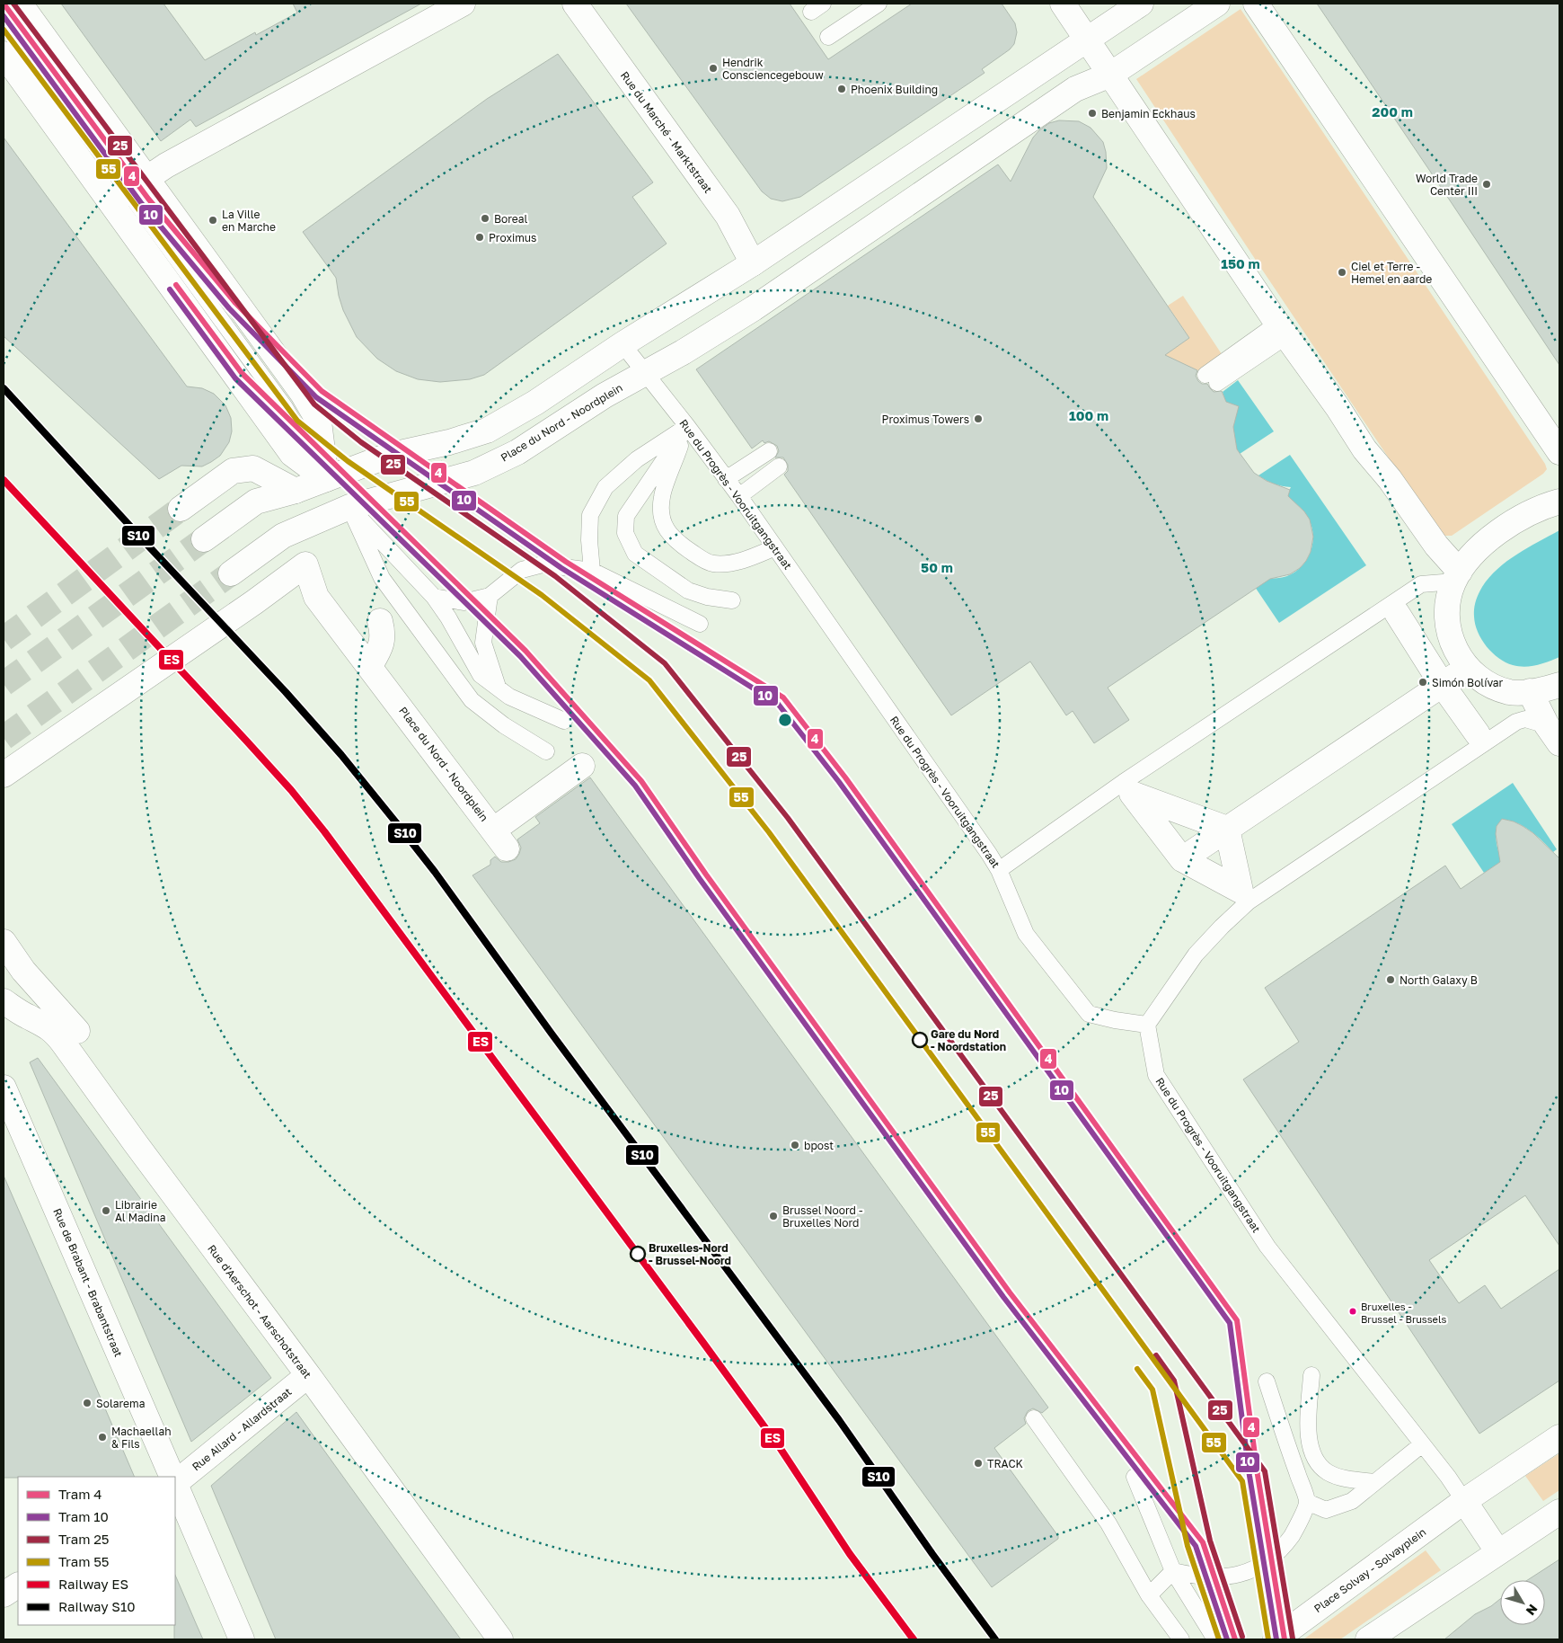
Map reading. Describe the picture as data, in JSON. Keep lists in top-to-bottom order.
{
  "streets": {
    "street": [
      "Rue du Marché - Marktstraat",
      "Place du Nord - Noordplein",
      "Rue de Brabant - Brabantstraat",
      "Rue d'Aerschot - Aarschotstraat",
      "Rue Allard - Allardstraat",
      "Place Solvay - Solvayplein"
    ],
    "lane": ["Rue du Progrès - Vooruitgangstraat"]
  },
  "crossings": [
    ["Place du Nord - Noordplein", "Rue du Progrès - Vooruitgangstraat"],
    ["Rue du Progrès - Vooruitgangstraat", "Place Solvay - Solvayplein"],
    ["Rue d'Aerschot - Aarschotstraat", "Rue Allard - Allardstraat"]
  ],
  "places": [
    "Hendrik Consciencegebouw",
    "Phoenix Building",
    "Benjamin Eckhaus",
    "World Trade Center III",
    "Boreal",
    "La Ville en Marche",
    "Proximus",
    "Ciel et Terre - Hemel en aarde",
    "Proximus Towers",
    "Simón Bolívar",
    "North Galaxy B",
    "Gare du Nord - Noordstation",
    "bpost",
    "Librairie Al Madina",
    "Brussel Noord - Bruxelles Nord",
    "Bruxelles-Nord - Brussel-Noord",
    "Bruxelles - Brussel - Brussels",
    "Solarema",
    "Machaellah & Fils",
    "TRACK"
  ],
  "lines": [
    "tram line 4",
    "tram line 25",
    "tram line 10",
    "tram line 55",
    "rail line S10",
    "rail line ES"
  ],
  "legend": [
    "Tram 4",
    "Tram 10",
    "Tram 25",
    "Tram 55",
    "Railway ES",
    "Railway S10"
  ],
  "north": "bottom right",
  "rings": [
    "200 m",
    "150 m",
    "100 m",
    "50 m"
  ]
}
